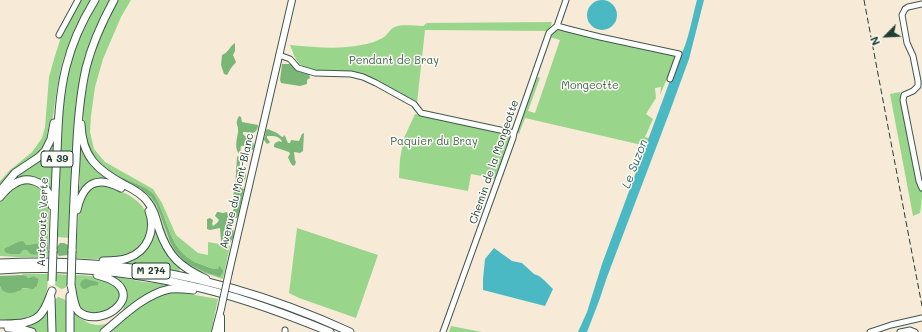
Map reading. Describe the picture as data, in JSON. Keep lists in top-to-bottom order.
{
  "streets": {
    "highway": ["A 39", "Autoroute Verte", "M 274"],
    "main road": ["Avenue du Mont-Blanc"],
    "street": ["Chemin de la Mongeotte"]
  },
  "water": ["Le Suzon"],
  "parks": ["Pendant de Bray", "Mongeotte", "Paquier du Bray"],
  "north": "bottom left"
}
